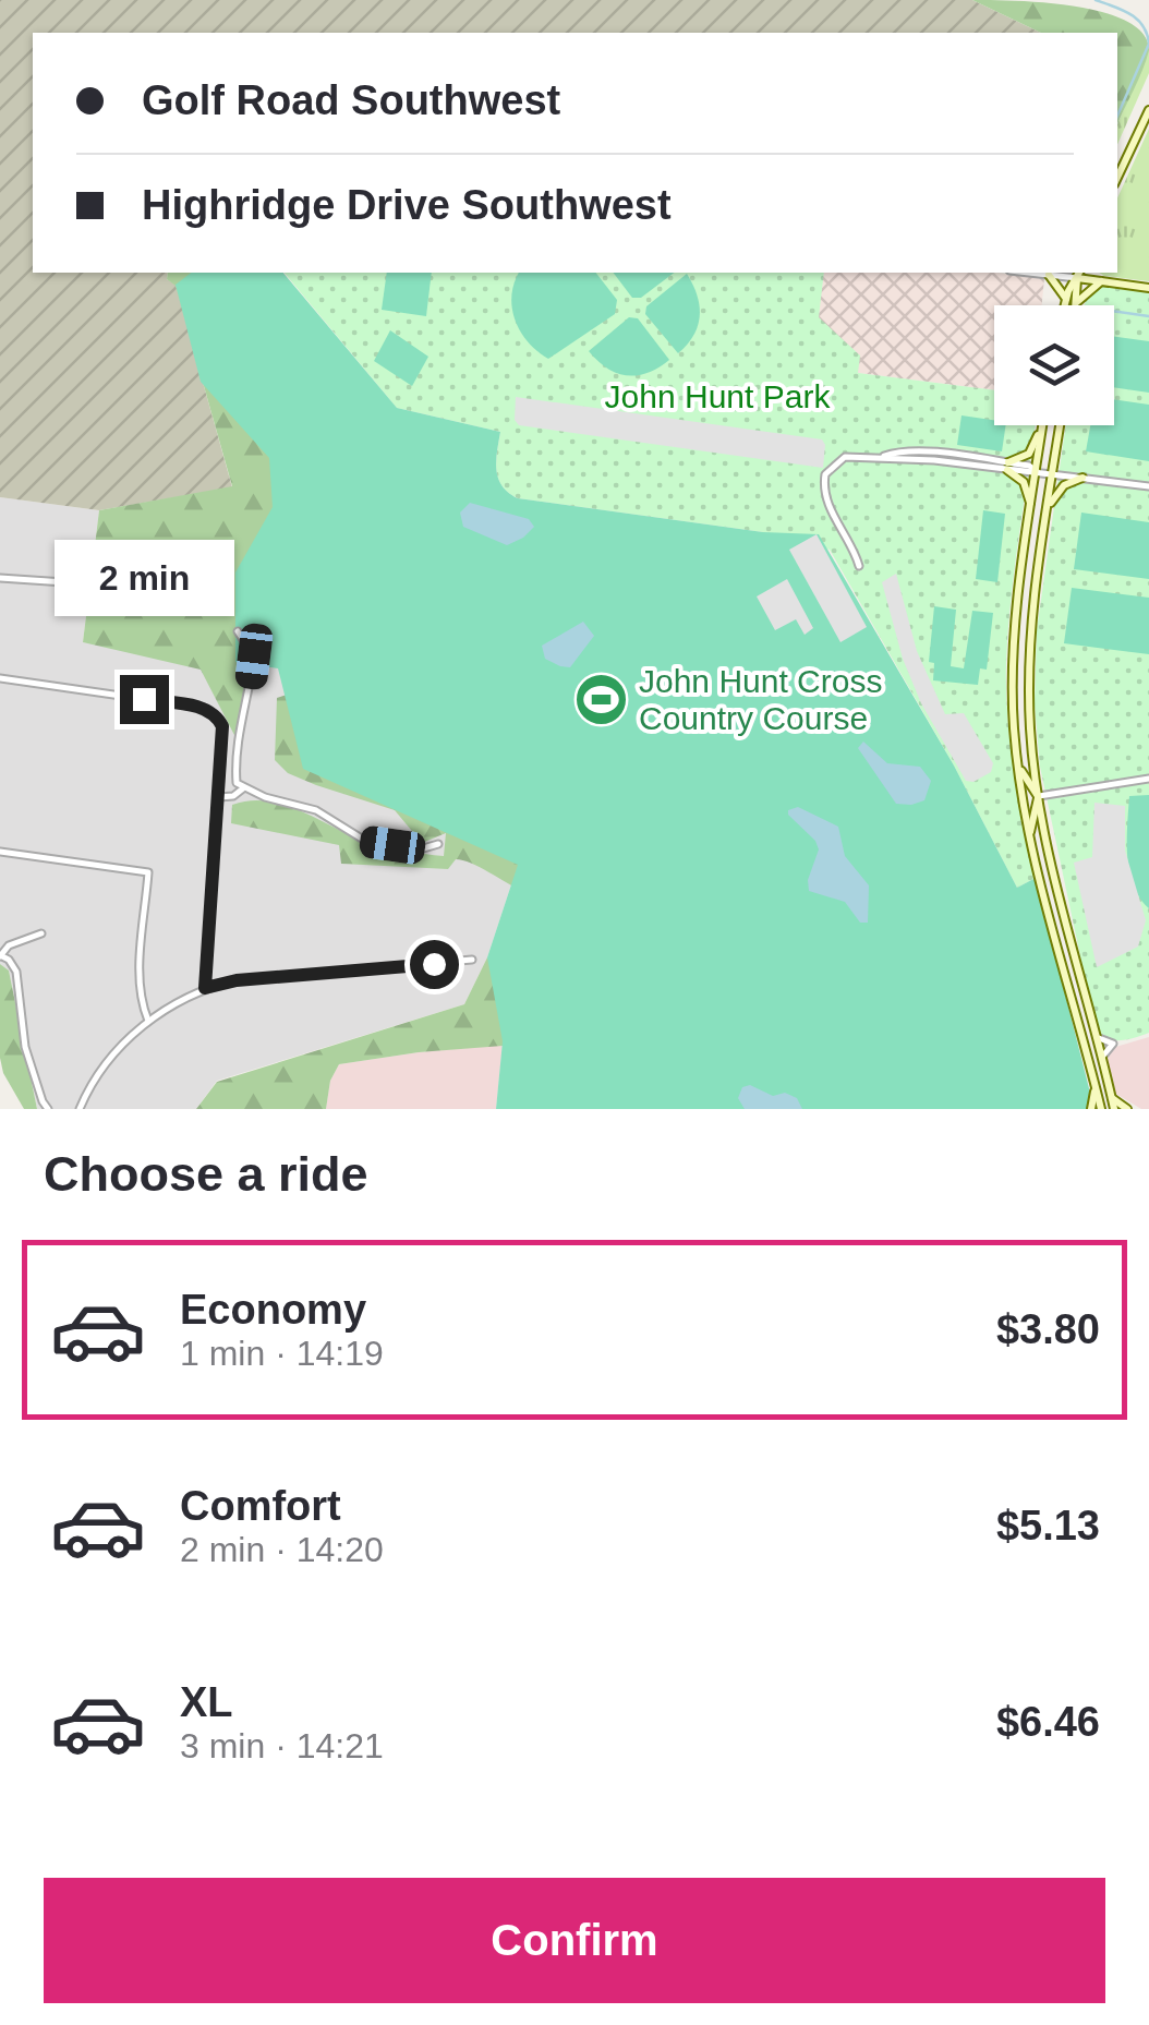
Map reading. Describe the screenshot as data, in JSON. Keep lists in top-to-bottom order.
{
  "parks": ["John Hunt Park"],
  "places": {
    "sports": ["John Hunt Cross Country Course"]
  },
  "page": {
    "banner": ["Golf Road Southwest", "Highridge Drive Southwest"],
    "bubble": "2 min",
    "heading": "Choose a ride",
    "list": [
      {
        "name": "Economy",
        "note": "1 min · 14:19",
        "value": "$3.80"
      },
      {
        "name": "Comfort",
        "note": "2 min · 14:20",
        "value": "$5.13"
      },
      {
        "name": "XL",
        "note": "3 min · 14:21",
        "value": "$6.46"
      }
    ],
    "buttons": "Confirm"
  }
}
